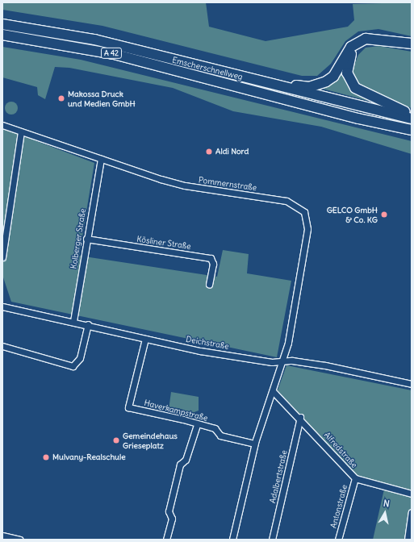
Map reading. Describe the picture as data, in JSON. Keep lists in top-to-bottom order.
{
  "streets": {
    "highway": ["A 42", "Emscherschnellweg"],
    "street": [
      "Pommernstraße",
      "Kolberger Straße",
      "Kösliner Straße",
      "Deichstraße",
      "Haverkampstraße",
      "Alfredstraße",
      "Adalbertstraße",
      "Antonstraße"
    ]
  },
  "crossings": [
    ["Pommernstraße", "Kolberger Straße"],
    ["Pommernstraße", "Deichstraße"],
    ["Kolberger Straße", "Kösliner Straße"],
    ["Kolberger Straße", "Deichstraße"],
    ["Deichstraße", "Haverkampstraße"],
    ["Alfredstraße", "Adalbertstraße"],
    ["Alfredstraße", "Antonstraße"]
  ],
  "places": [
    "Makossa Druck und Medien GmbH",
    "Aldi Nord",
    "GELCO GmbH & Co. KG",
    "Gemeindehaus Grieseplatz",
    "Mulvany-Realschule"
  ],
  "north": "top"
}
